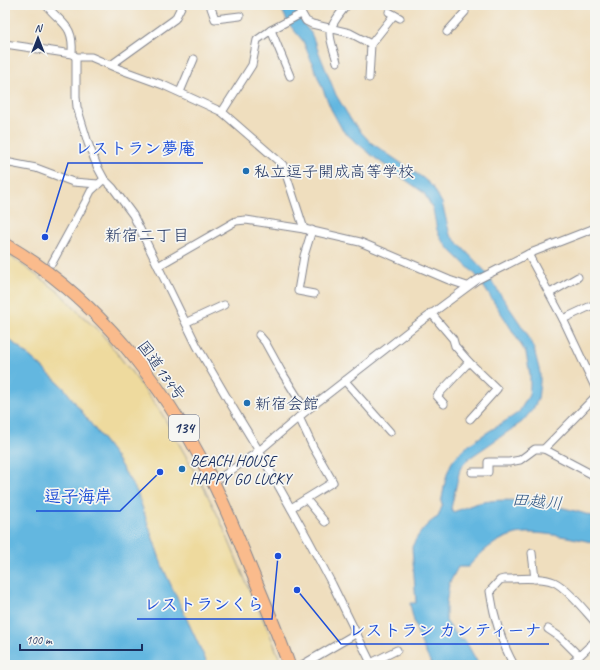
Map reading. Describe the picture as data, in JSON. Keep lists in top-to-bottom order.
{
  "streets": {
    "highway": ["国道134号", "134"]
  },
  "districts": ["新宿二丁目"],
  "water": ["田越川"],
  "places": [
    "私立逗子開成高等学校",
    "レストラン夢庵",
    "新宿会館",
    "BEACH HOUSE HAPPY GO LUCKY",
    "逗子海岸",
    "レストランくら",
    "レストラン カンティーナ"
  ],
  "scale_bar": "100 m",
  "north": "top"
}
